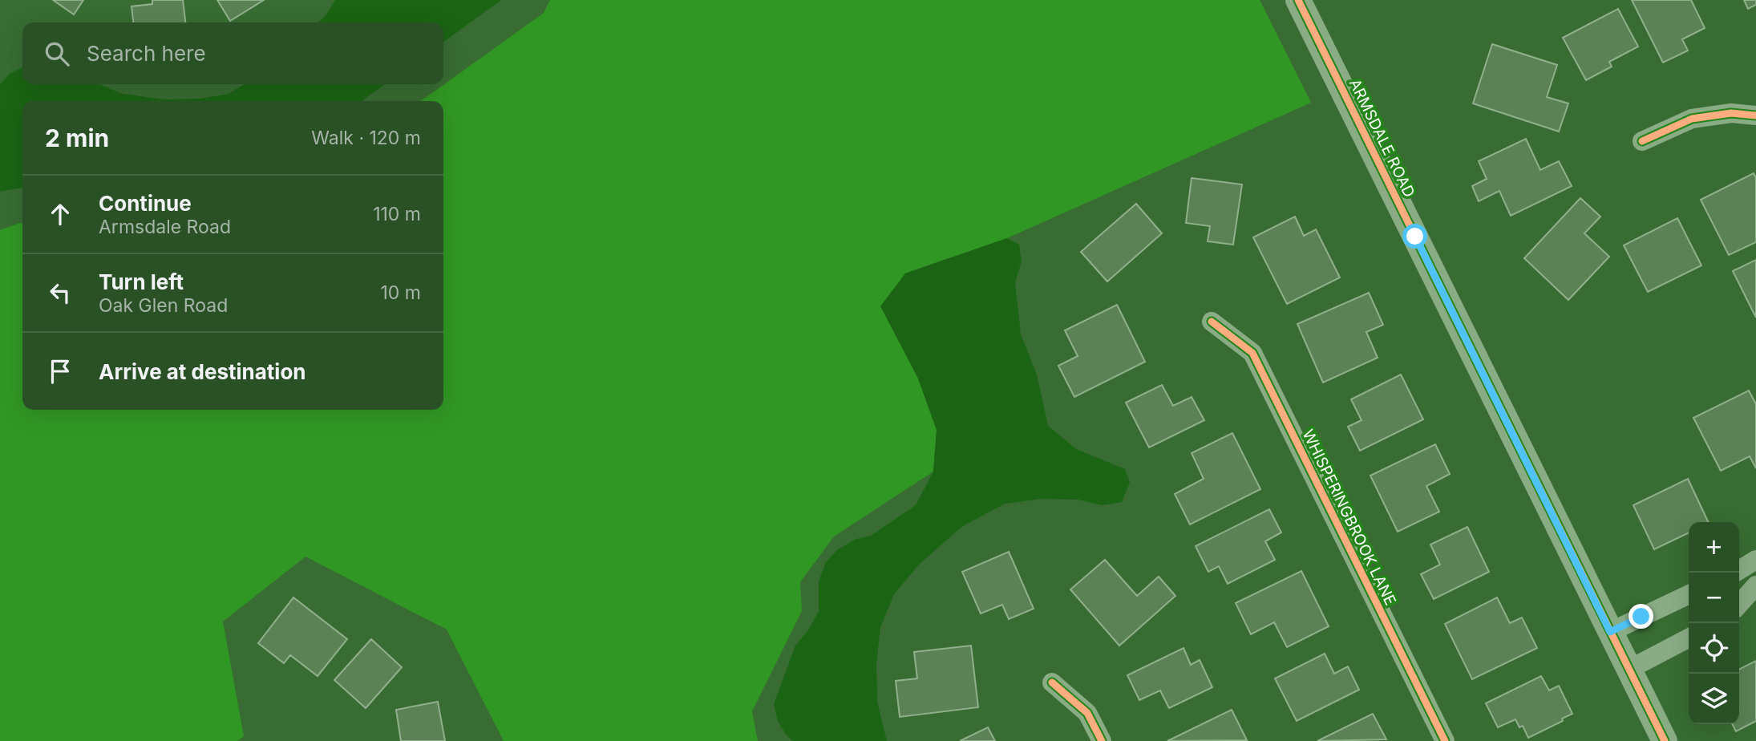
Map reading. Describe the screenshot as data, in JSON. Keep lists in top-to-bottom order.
{
  "streets": {
    "street": ["ARMSDALE ROAD", "WHISPERINGBROOK LANE"]
  },
  "page": {
    "search": "Search here",
    "heading": ["2 min", "Walk · 120 m"],
    "list": [
      ["Continue", "Armsdale Road", "110 m"],
      ["Turn left", "Oak Glen Road", "10 m"],
      "Arrive at destination"
    ],
    "map_buttons": ["+", "−"]
  }
}
